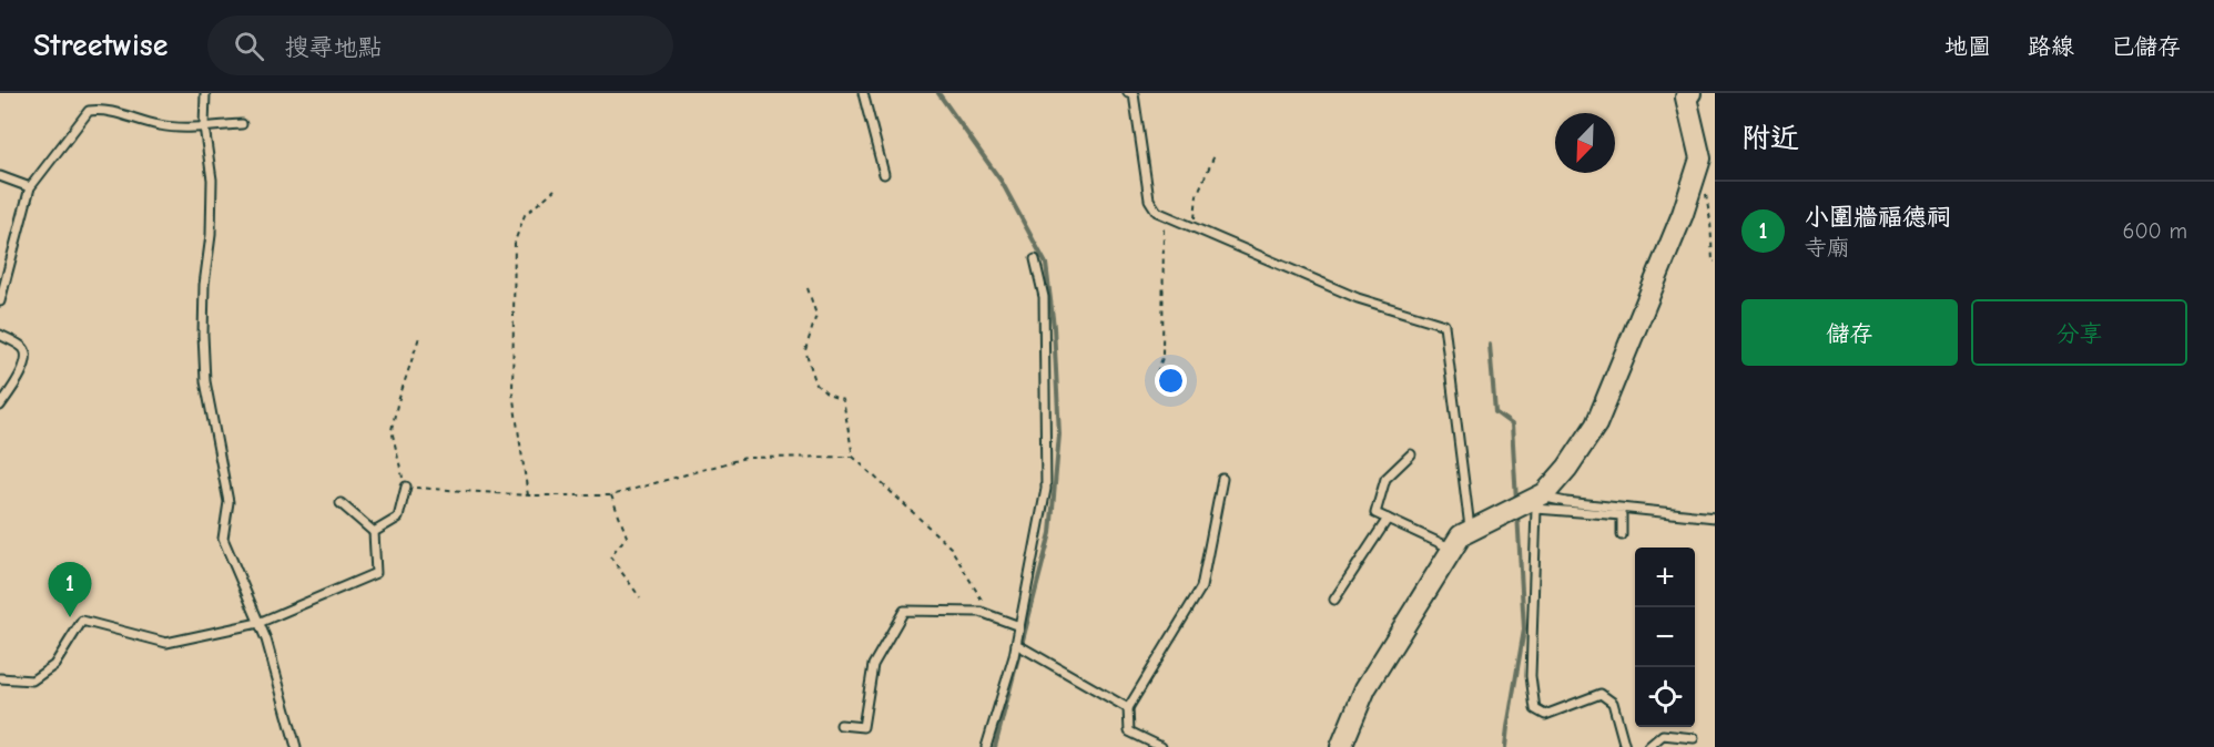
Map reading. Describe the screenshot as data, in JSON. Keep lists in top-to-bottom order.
{
  "north": "bottom left",
  "page": {
    "header": "Streetwise",
    "search": "搜尋地點",
    "nav": ["地圖", "路線", "已儲存"],
    "heading": "附近",
    "list": [
      {
        "mark": "1",
        "name": "小圍牆福德祠",
        "note": "寺廟",
        "value": "600 m"
      }
    ],
    "buttons": ["儲存", "分享"],
    "map_buttons": ["+", "−"],
    "pins": "1"
  }
}
